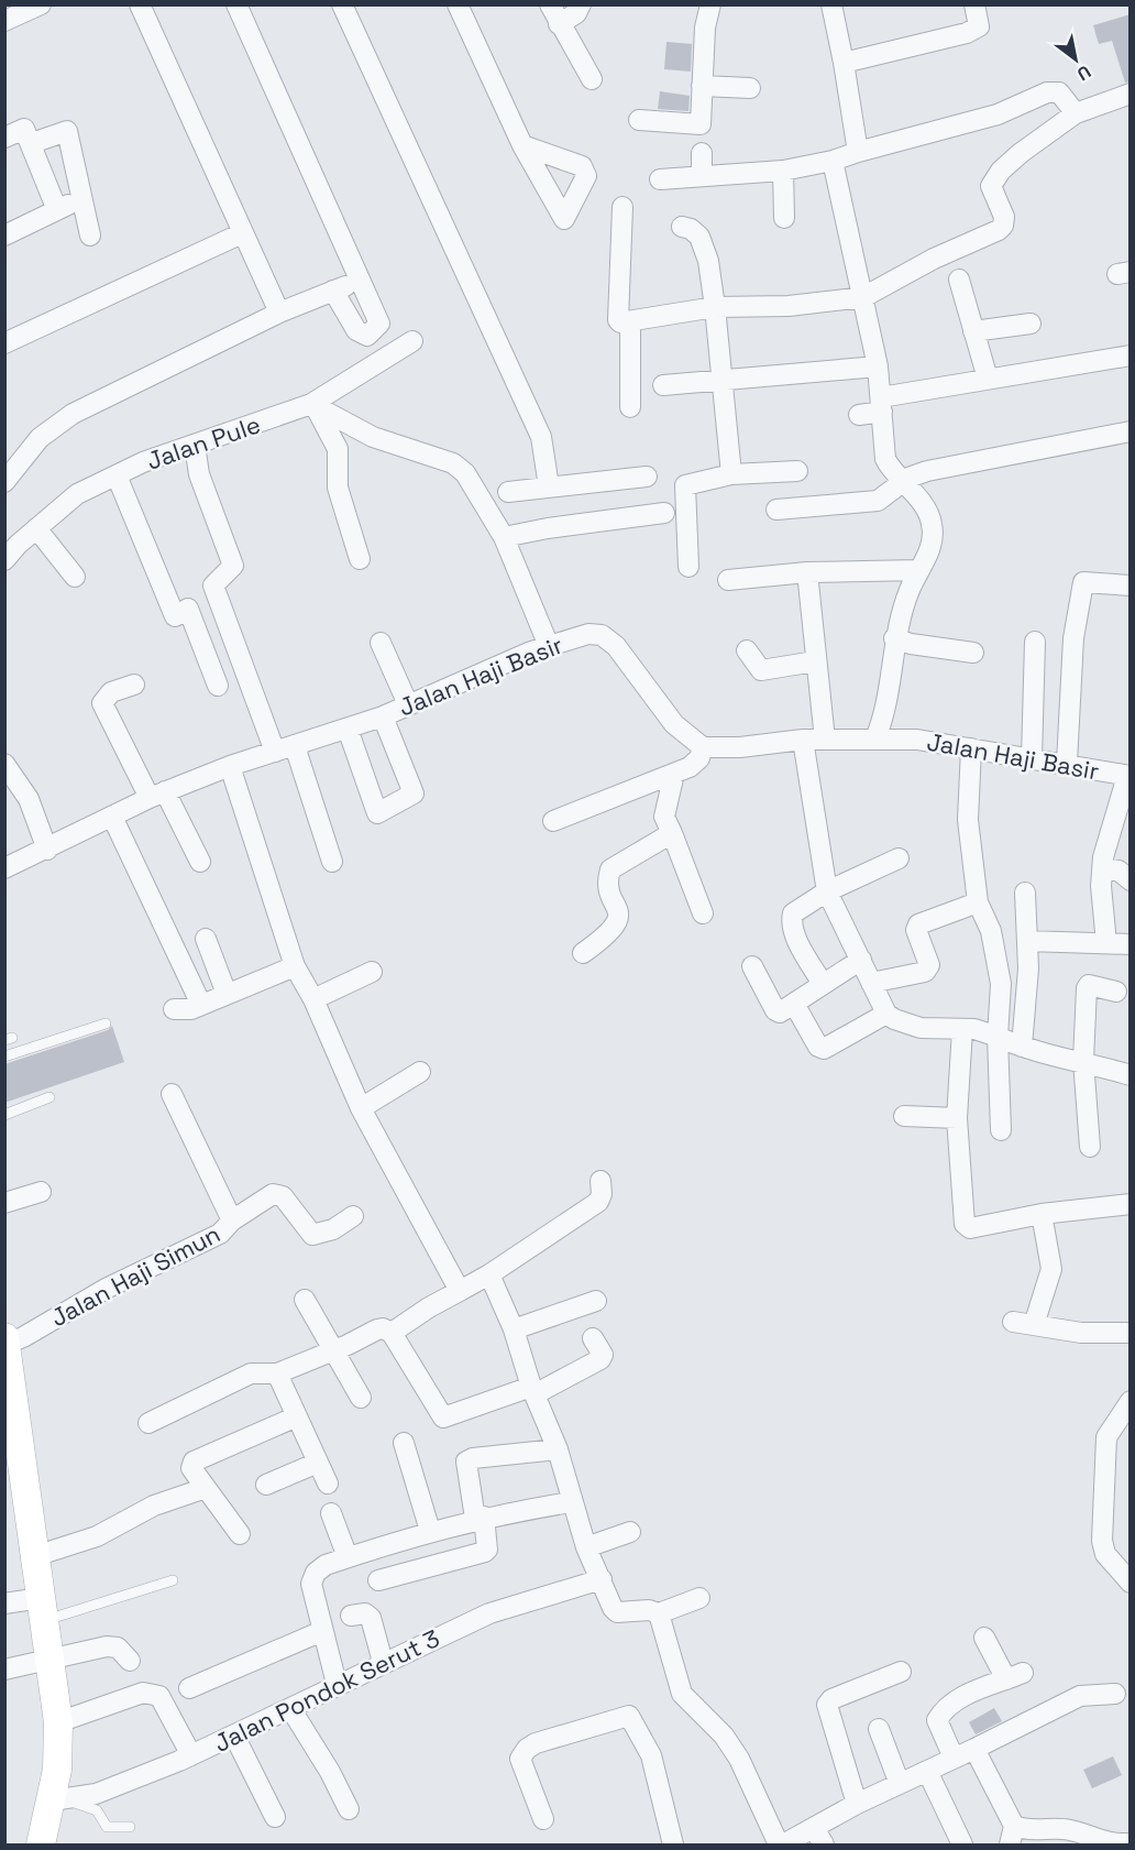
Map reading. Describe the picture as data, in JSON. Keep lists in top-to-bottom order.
{
  "streets": {
    "street": [
      "Jalan Pule",
      "Jalan Haji Basir",
      "Jalan Haji Simun",
      "Jalan Pondok Serut 3"
    ]
  },
  "north": "bottom right"
}
